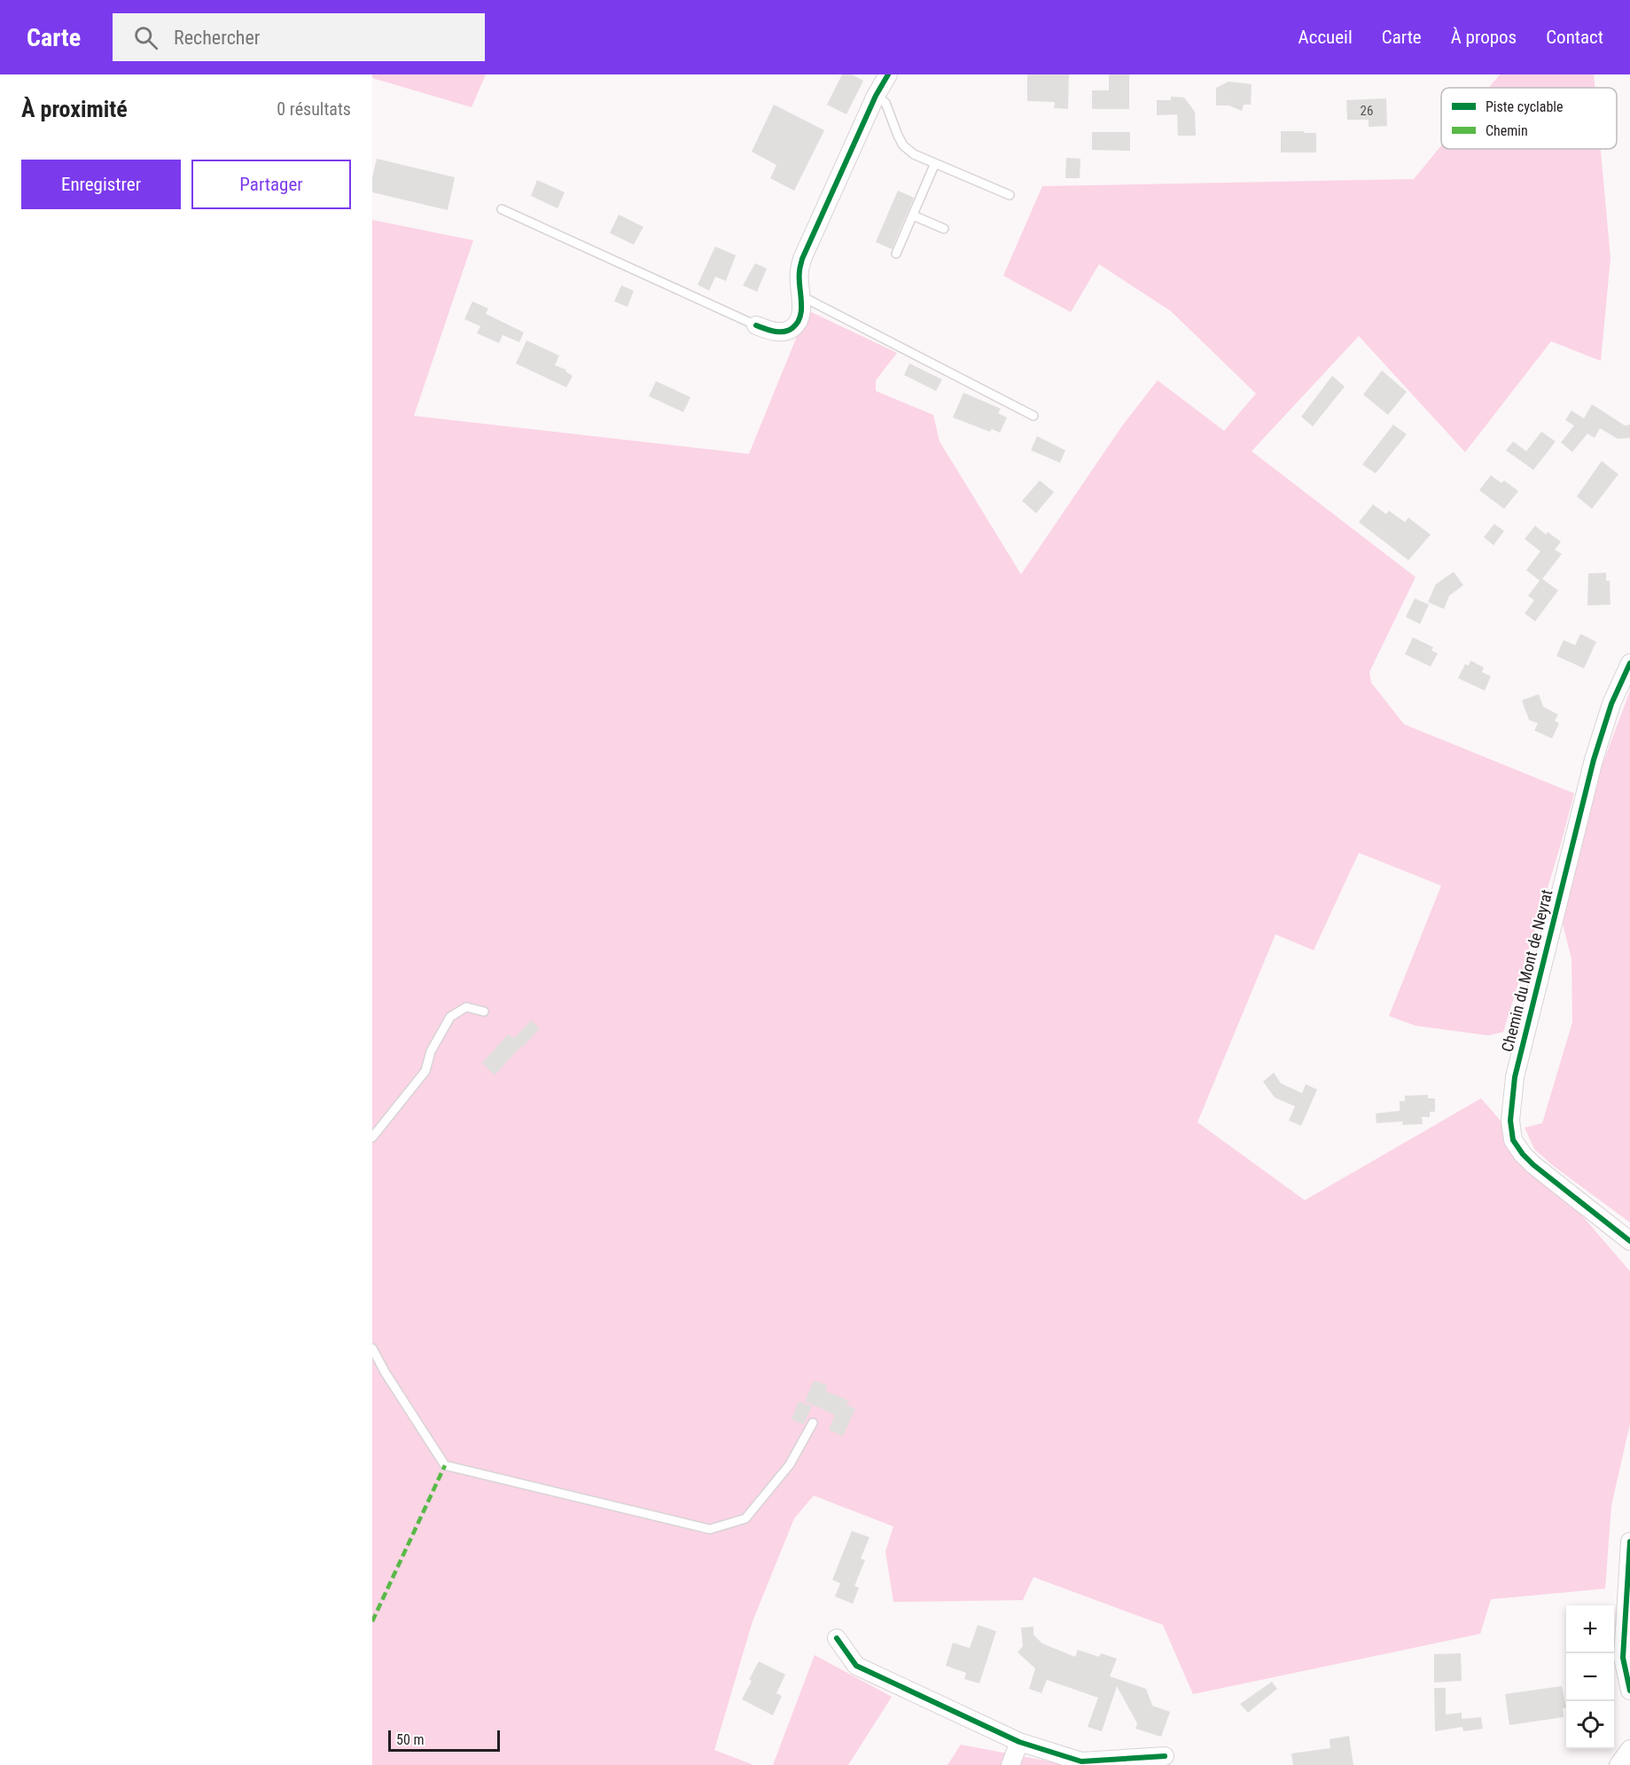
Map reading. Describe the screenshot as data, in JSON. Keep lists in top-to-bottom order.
{
  "streets": {
    "street": ["Chemin du Mont de Neyrat"]
  },
  "house_numbers": ["26"],
  "legend": ["Piste cyclable", "Chemin"],
  "scale_bar": "50 m",
  "page": {
    "header": "Carte",
    "search": "Rechercher",
    "nav": [
      "Accueil",
      "Carte",
      "À propos",
      "Contact"
    ],
    "heading": ["À proximité", "0 résultats"],
    "buttons": ["Enregistrer", "Partager"],
    "map_buttons": ["+", "−"],
    "scale": "50 m"
  }
}
